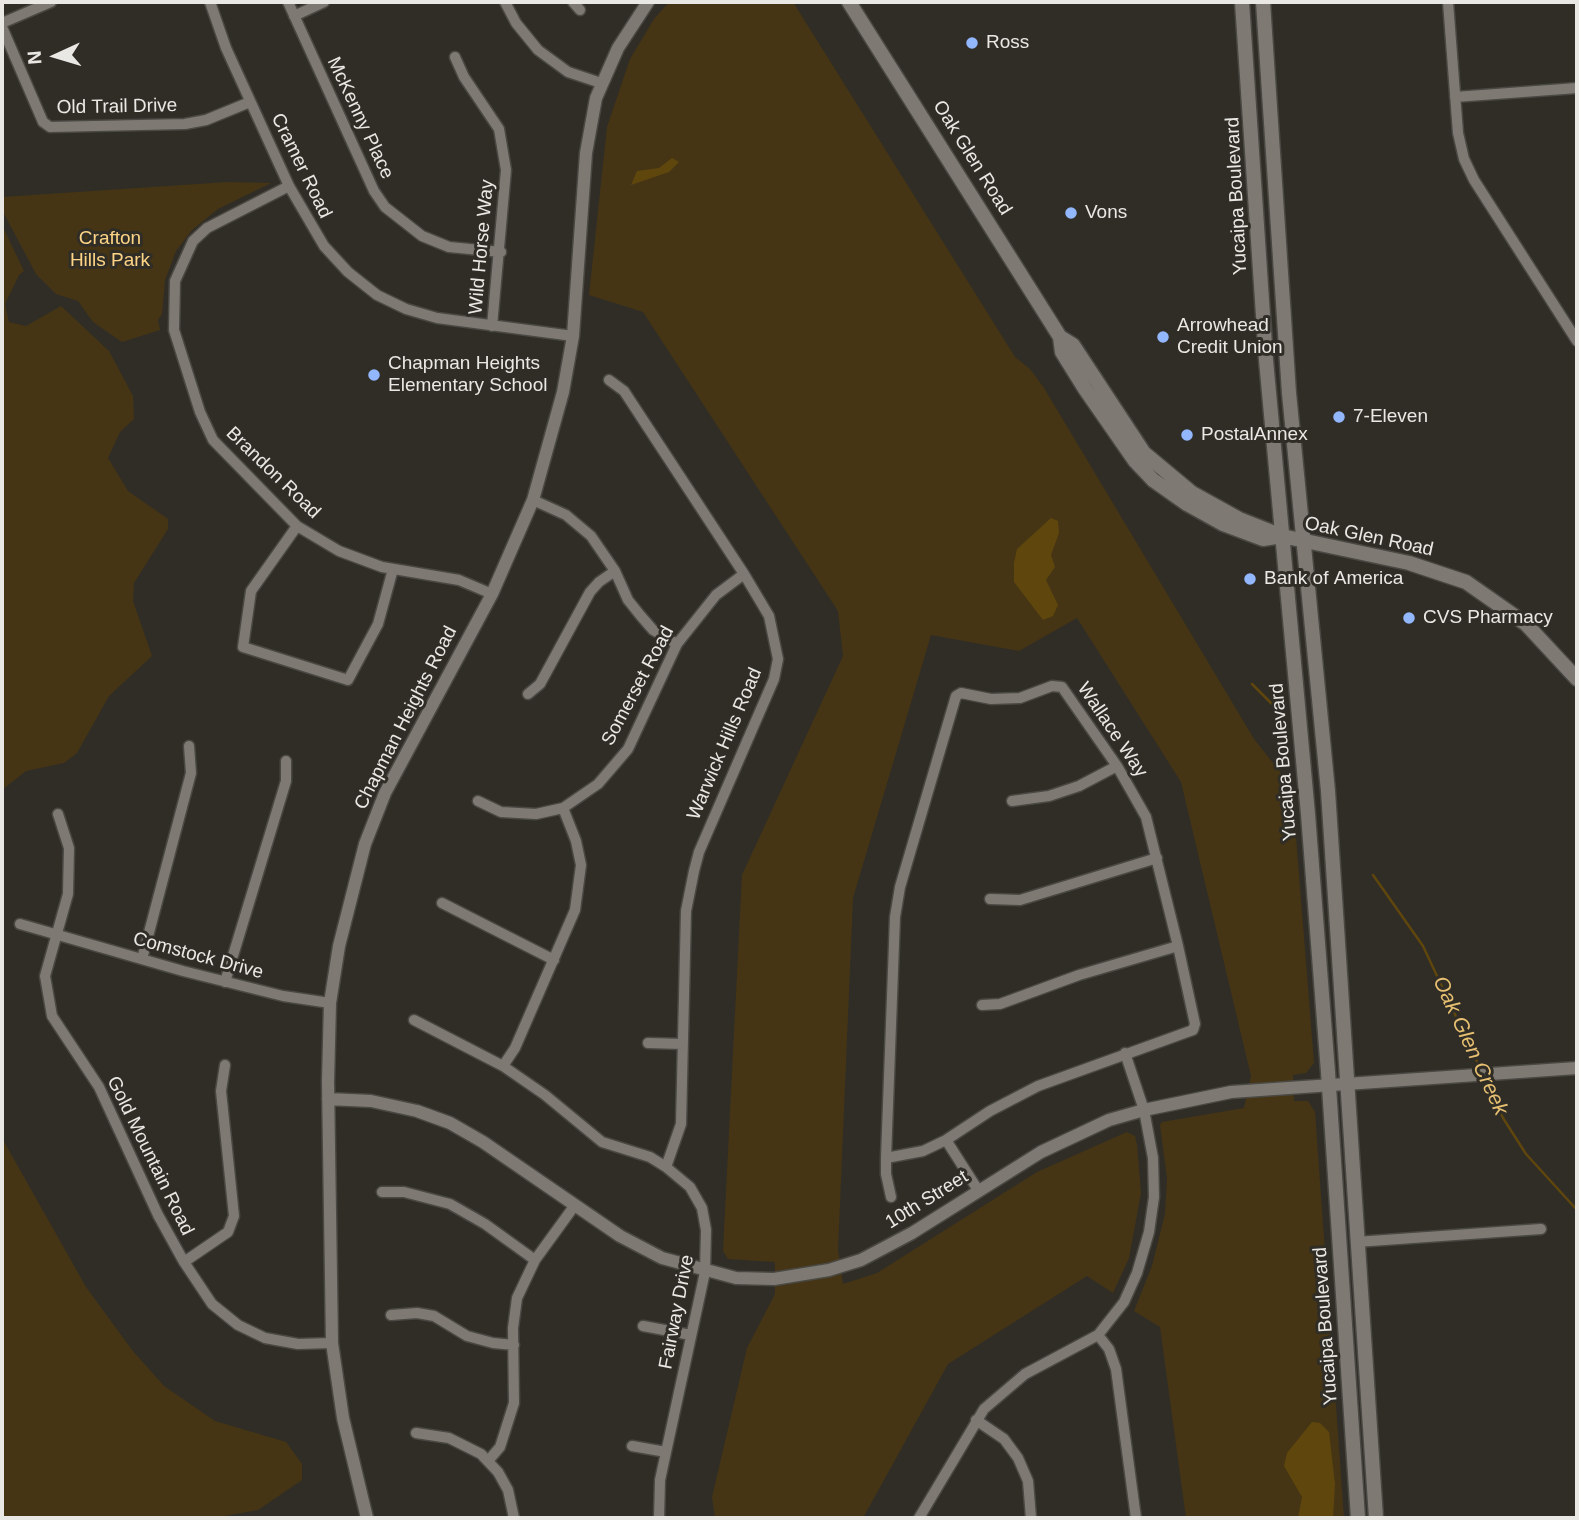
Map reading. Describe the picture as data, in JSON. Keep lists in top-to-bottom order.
{
  "streets": {
    "main road": ["Oak Glen Road", "Yucaipa Boulevard"],
    "street": [
      "Old Trail Drive",
      "McKenny Place",
      "Cramer Road",
      "Wild Horse Way",
      "Brandon Road",
      "Somerset Road",
      "Chapman Heights Road",
      "Wallace Way",
      "Warwick Hills Road",
      "Comstock Drive",
      "Gold Mountain Road",
      "10th Street",
      "Fairway Drive"
    ]
  },
  "crossings": [
    ["Old Trail Drive", "Cramer Road"],
    ["McKenny Place", "Wild Horse Way"],
    ["Oak Glen Road", "Yucaipa Boulevard"],
    ["Cramer Road", "Wild Horse Way"],
    ["Cramer Road", "Brandon Road"],
    ["Cramer Road", "Chapman Heights Road"],
    ["Yucaipa Boulevard", "10th Street"],
    ["Brandon Road", "Chapman Heights Road"],
    ["Somerset Road", "Warwick Hills Road"],
    ["Chapman Heights Road", "Comstock Drive"],
    ["Chapman Heights Road", "Gold Mountain Road"],
    ["Chapman Heights Road", "10th Street"],
    ["Warwick Hills Road", "Fairway Drive"],
    ["Comstock Drive", "Gold Mountain Road"],
    ["10th Street", "Fairway Drive"]
  ],
  "water": ["Oak Glen Creek"],
  "parks": ["Crafton Hills Park"],
  "places": [
    "Ross",
    "Vons",
    "Arrowhead Credit Union",
    "Chapman Heights Elementary School",
    "7-Eleven",
    "PostalAnnex",
    "Bank of America",
    "CVS Pharmacy"
  ],
  "north": "left"
}
